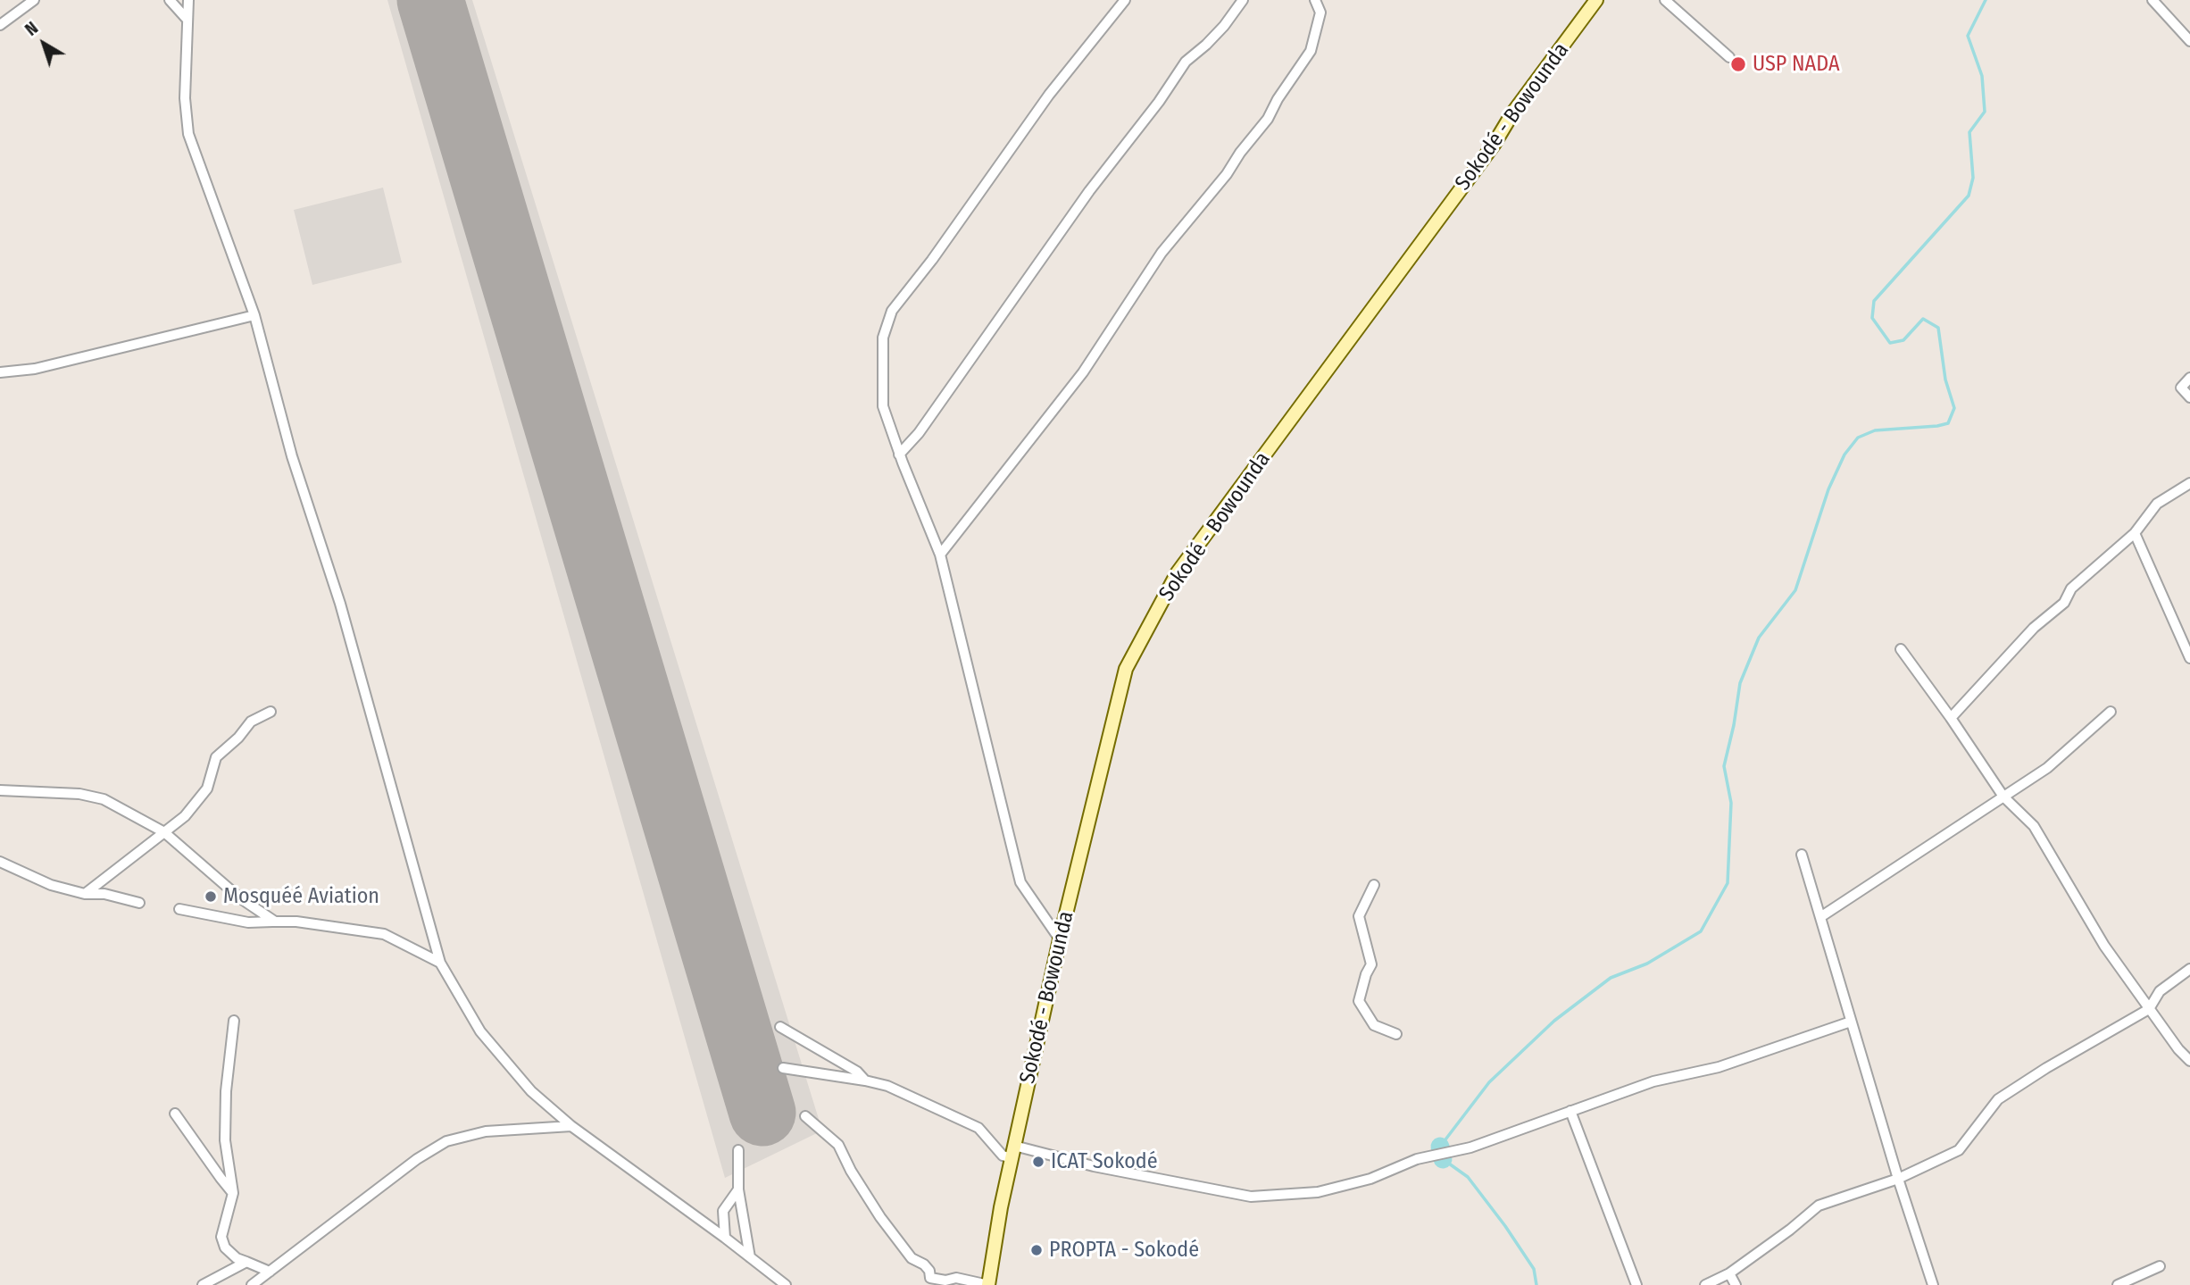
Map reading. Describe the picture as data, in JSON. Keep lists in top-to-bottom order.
{
  "streets": {
    "main road": ["Sokodé - Bowounda"]
  },
  "places": [
    "USP NADA",
    "Mosquéé Aviation",
    "ICAT Sokodé",
    "PROPTA - Sokodé"
  ],
  "north": "top left"
}
